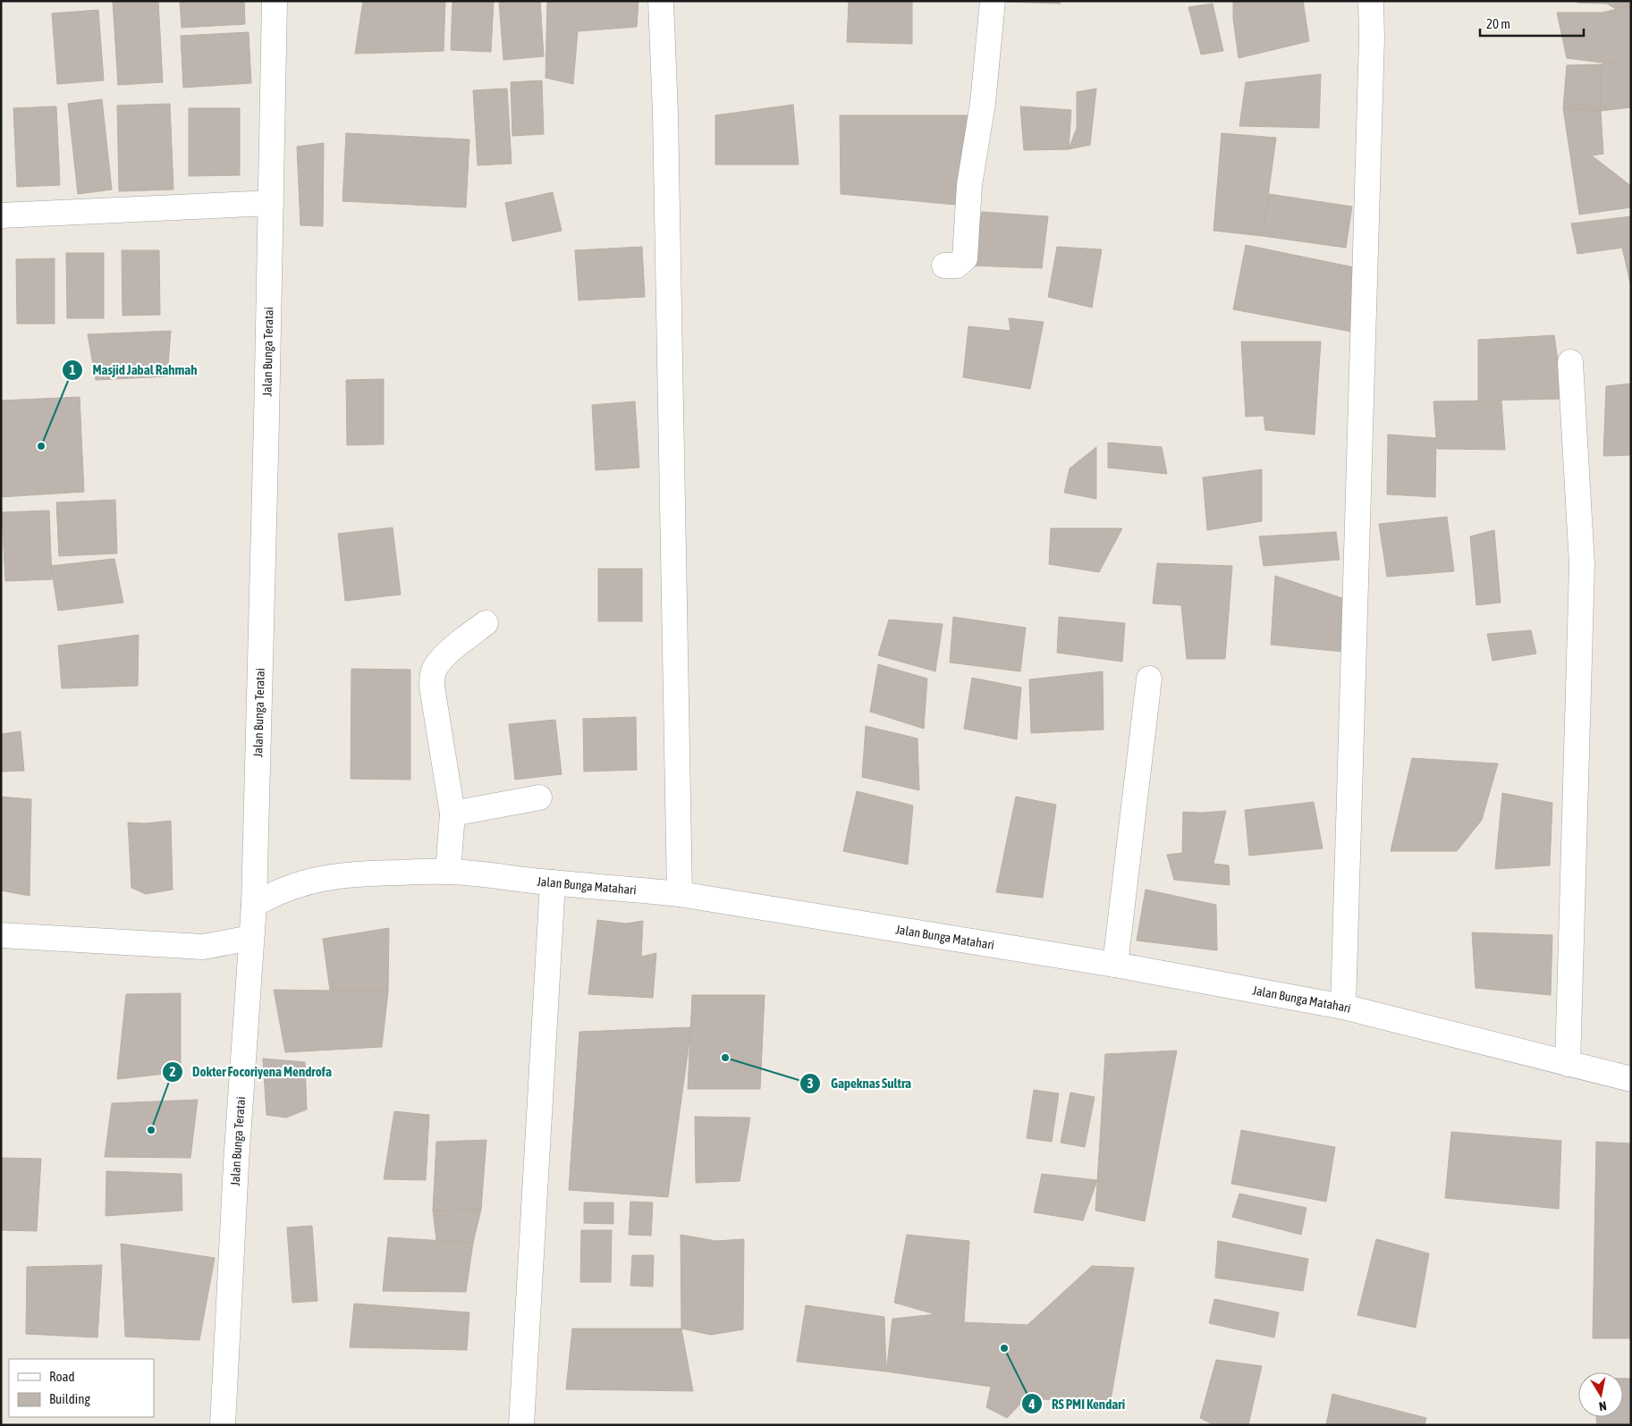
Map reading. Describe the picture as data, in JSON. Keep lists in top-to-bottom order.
{
  "streets": {
    "street": ["Jalan Bunga Teratai", "Jalan Bunga Matahari"]
  },
  "crossings": [
    ["Jalan Bunga Teratai", "Jalan Bunga Matahari"]
  ],
  "places": [
    "Masjid Jabal Rahmah",
    "Gapeknas Sultra",
    "Dokter Focoriyena Mendrofa",
    "RS PMI Kendari"
  ],
  "legend": ["Road", "Building"],
  "scale_bar": "20 m",
  "north": "bottom"
}
